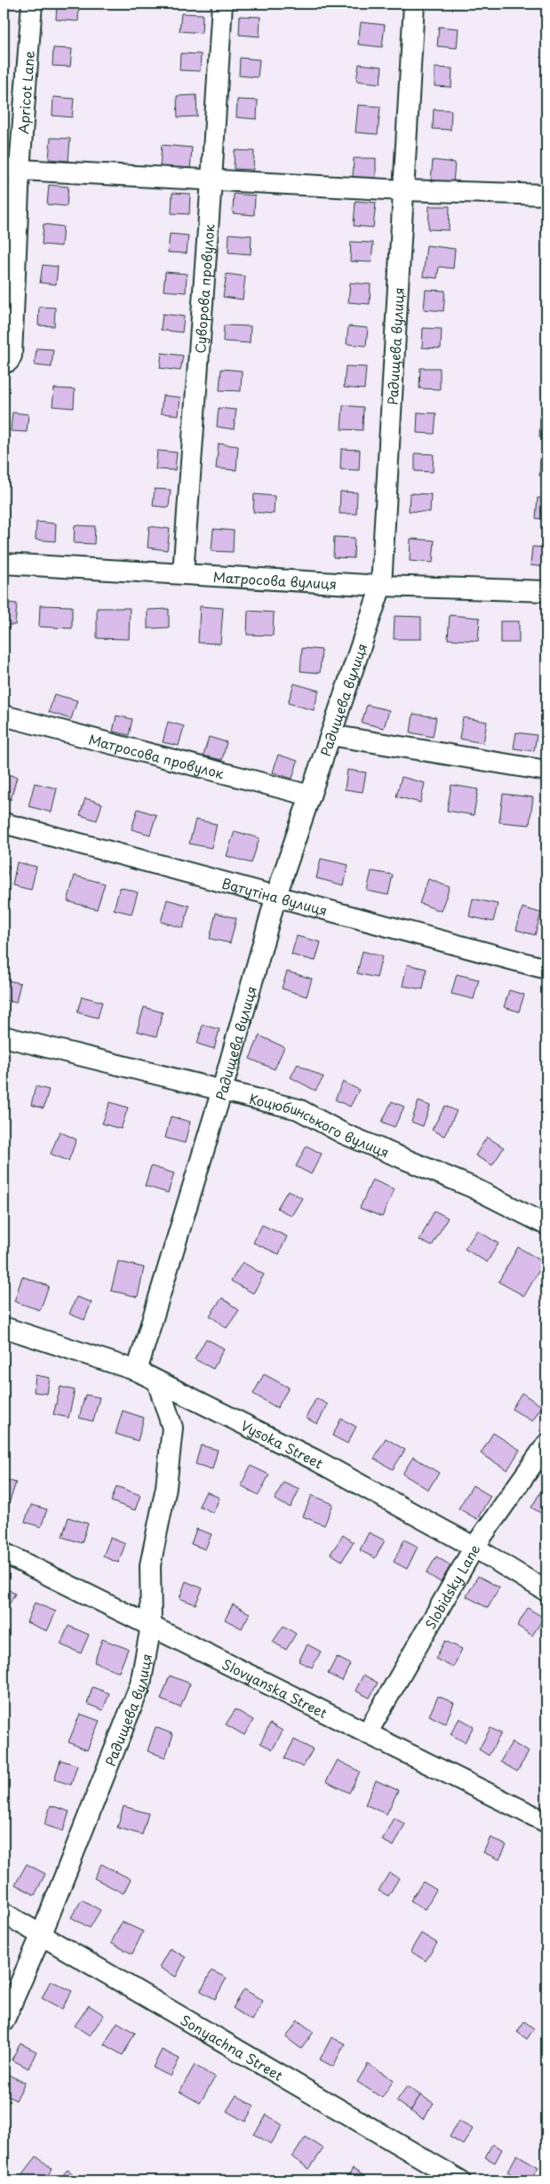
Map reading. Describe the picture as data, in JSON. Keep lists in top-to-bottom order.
{
  "streets": {
    "street": [
      "Apricot Lane",
      "Суворова провулок",
      "Радищева вулиця",
      "Матросова вулиця",
      "Матросова провулок",
      "Ватутіна вулиця",
      "Коцюбинського вулиця",
      "Vysoka Street",
      "Slobidsky Lane",
      "Slovyanska Street",
      "Sonyachna Street"
    ]
  },
  "crossings": [
    ["Суворова провулок", "Матросова вулиця"],
    ["Радищева вулиця", "Матросова вулиця"],
    ["Радищева вулиця", "Матросова провулок"],
    ["Радищева вулиця", "Ватутіна вулиця"],
    ["Радищева вулиця", "Коцюбинського вулиця"],
    ["Радищева вулиця", "Vysoka Street"],
    ["Радищева вулиця", "Slovyanska Street"],
    ["Радищева вулиця", "Sonyachna Street"],
    ["Vysoka Street", "Slobidsky Lane"],
    ["Slobidsky Lane", "Slovyanska Street"]
  ]
}
